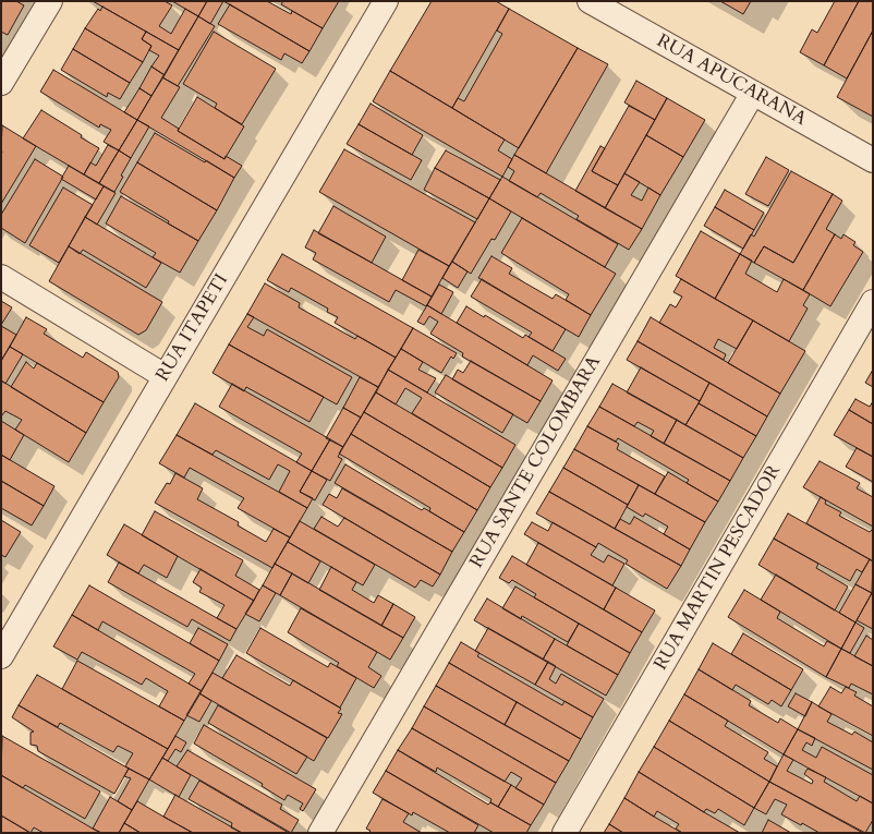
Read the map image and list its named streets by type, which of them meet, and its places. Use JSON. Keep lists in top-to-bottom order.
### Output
{
  "streets": {
    "street": [
      "RUA APUCARANA",
      "RUA ITAPETI",
      "RUA SANTE COLOMBARA",
      "RUA MARTIN PESCADOR"
    ]
  },
  "crossings": [
    ["RUA APUCARANA", "RUA SANTE COLOMBARA"]
  ]
}
